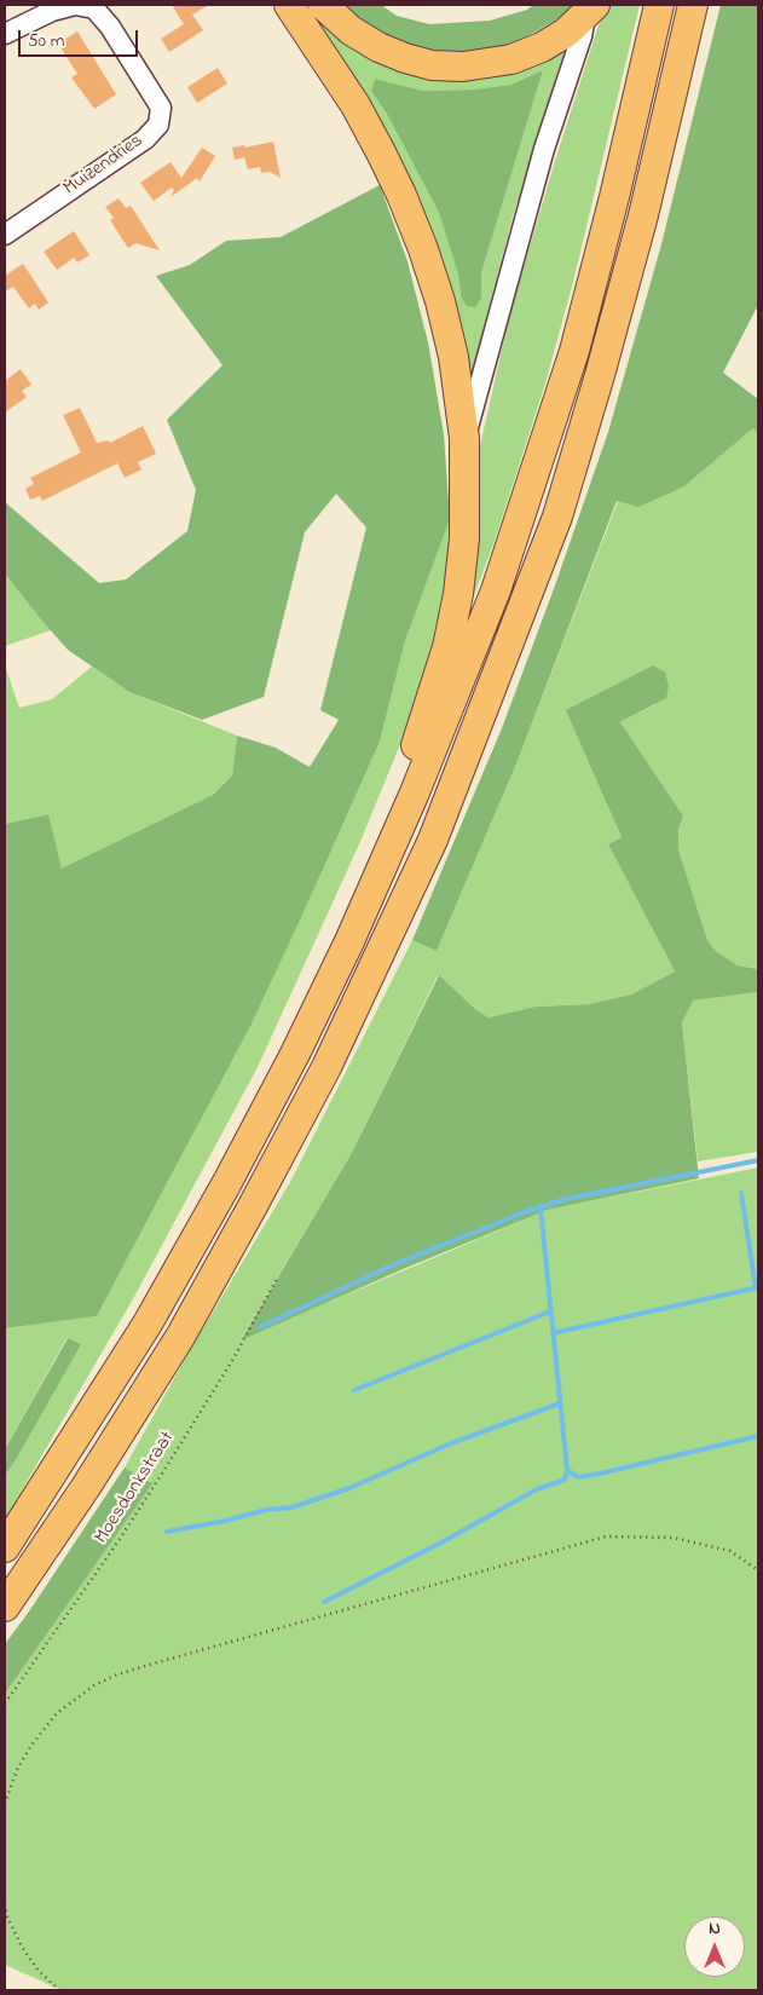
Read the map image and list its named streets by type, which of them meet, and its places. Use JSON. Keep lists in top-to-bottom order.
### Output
{
  "streets": {
    "street": ["Muizendries"],
    "path": ["Moesdonkstraat"]
  },
  "scale_bar": "50 m",
  "north": "top"
}
